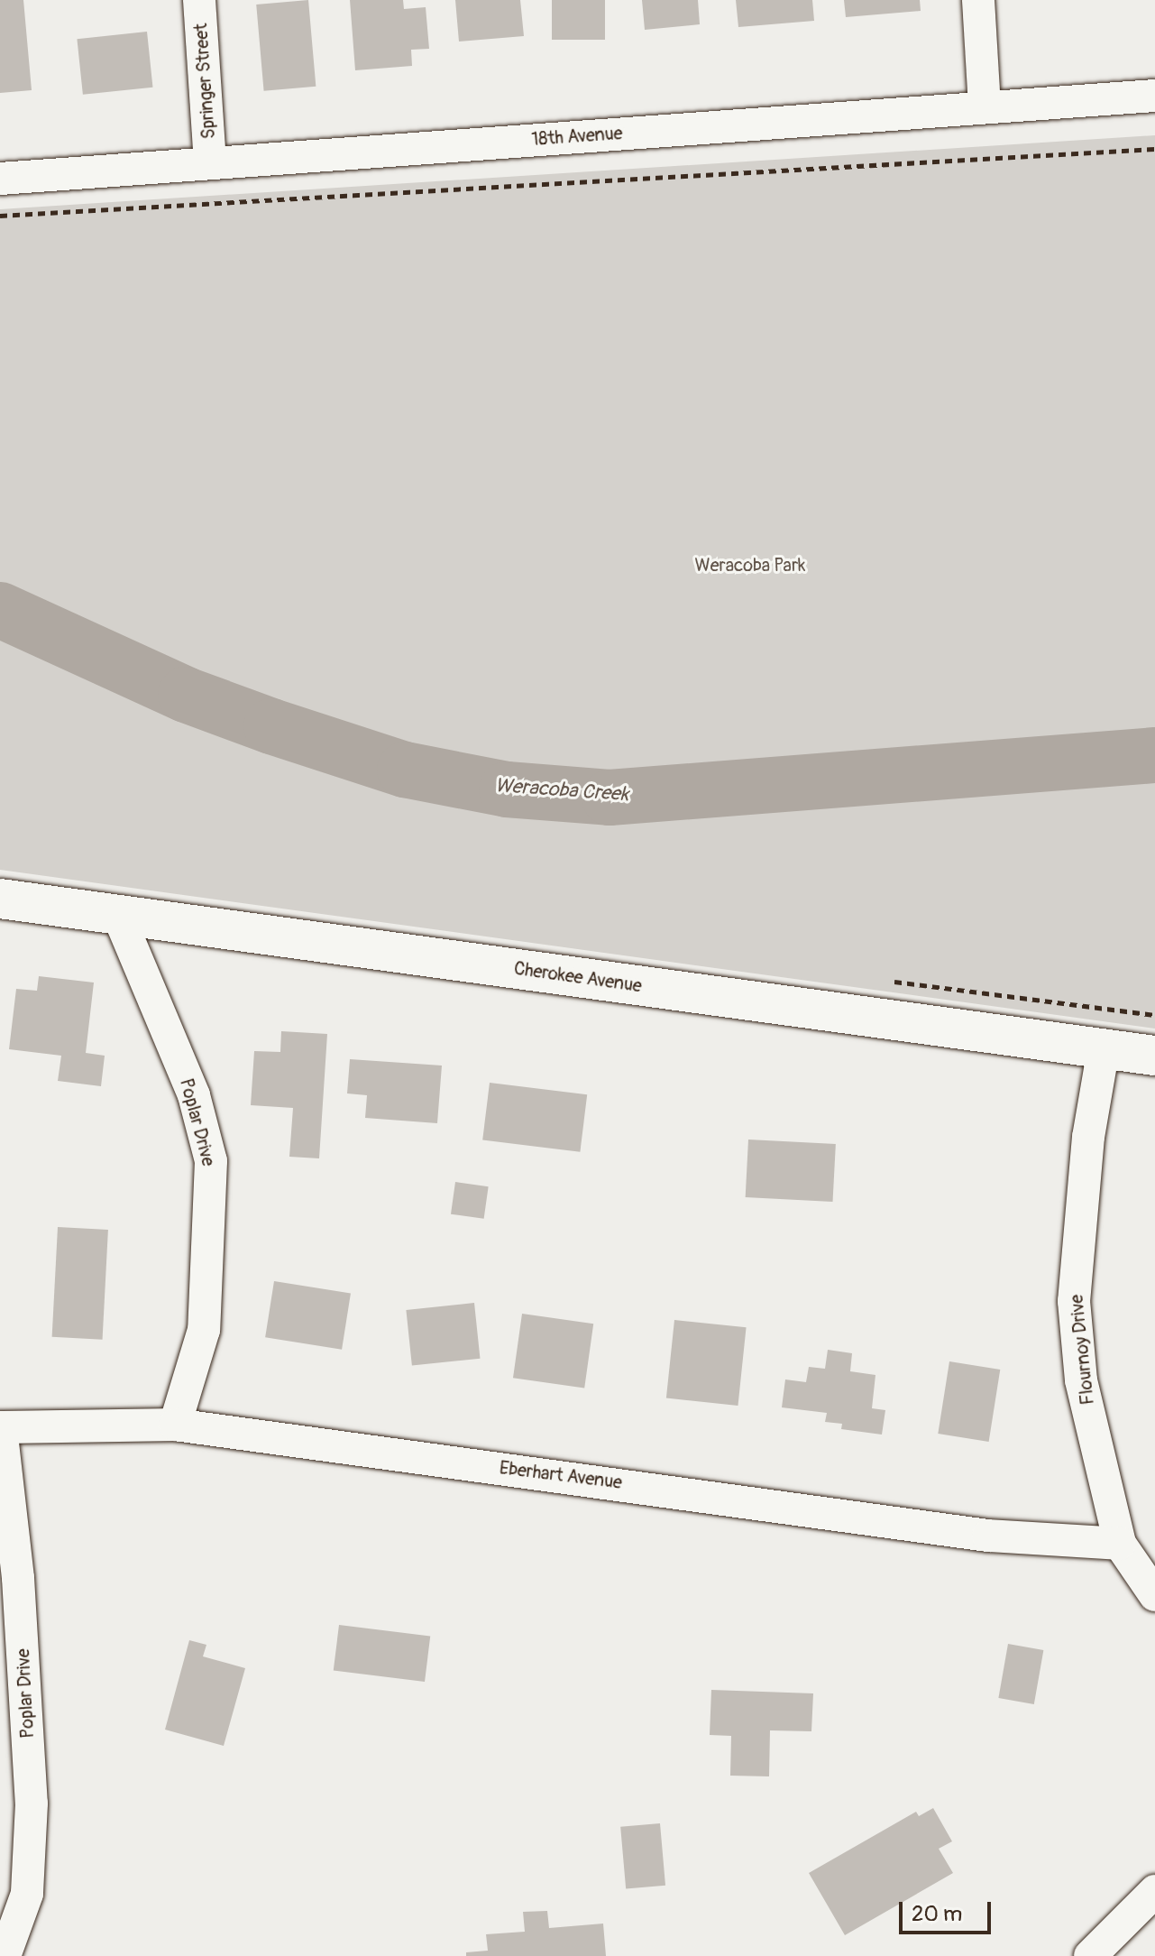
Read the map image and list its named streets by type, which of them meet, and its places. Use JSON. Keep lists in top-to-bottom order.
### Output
{
  "streets": {
    "street": [
      "Springer Street",
      "18th Avenue",
      "Cherokee Avenue",
      "Poplar Drive",
      "Flournoy Drive",
      "Eberhart Avenue"
    ]
  },
  "crossings": [
    ["Springer Street", "18th Avenue"],
    ["Cherokee Avenue", "Poplar Drive"],
    ["Cherokee Avenue", "Flournoy Drive"],
    ["Poplar Drive", "Eberhart Avenue"],
    ["Flournoy Drive", "Eberhart Avenue"]
  ],
  "water": ["Weracoba Creek"],
  "parks": ["Weracoba Park"],
  "scale_bar": "20 m"
}
